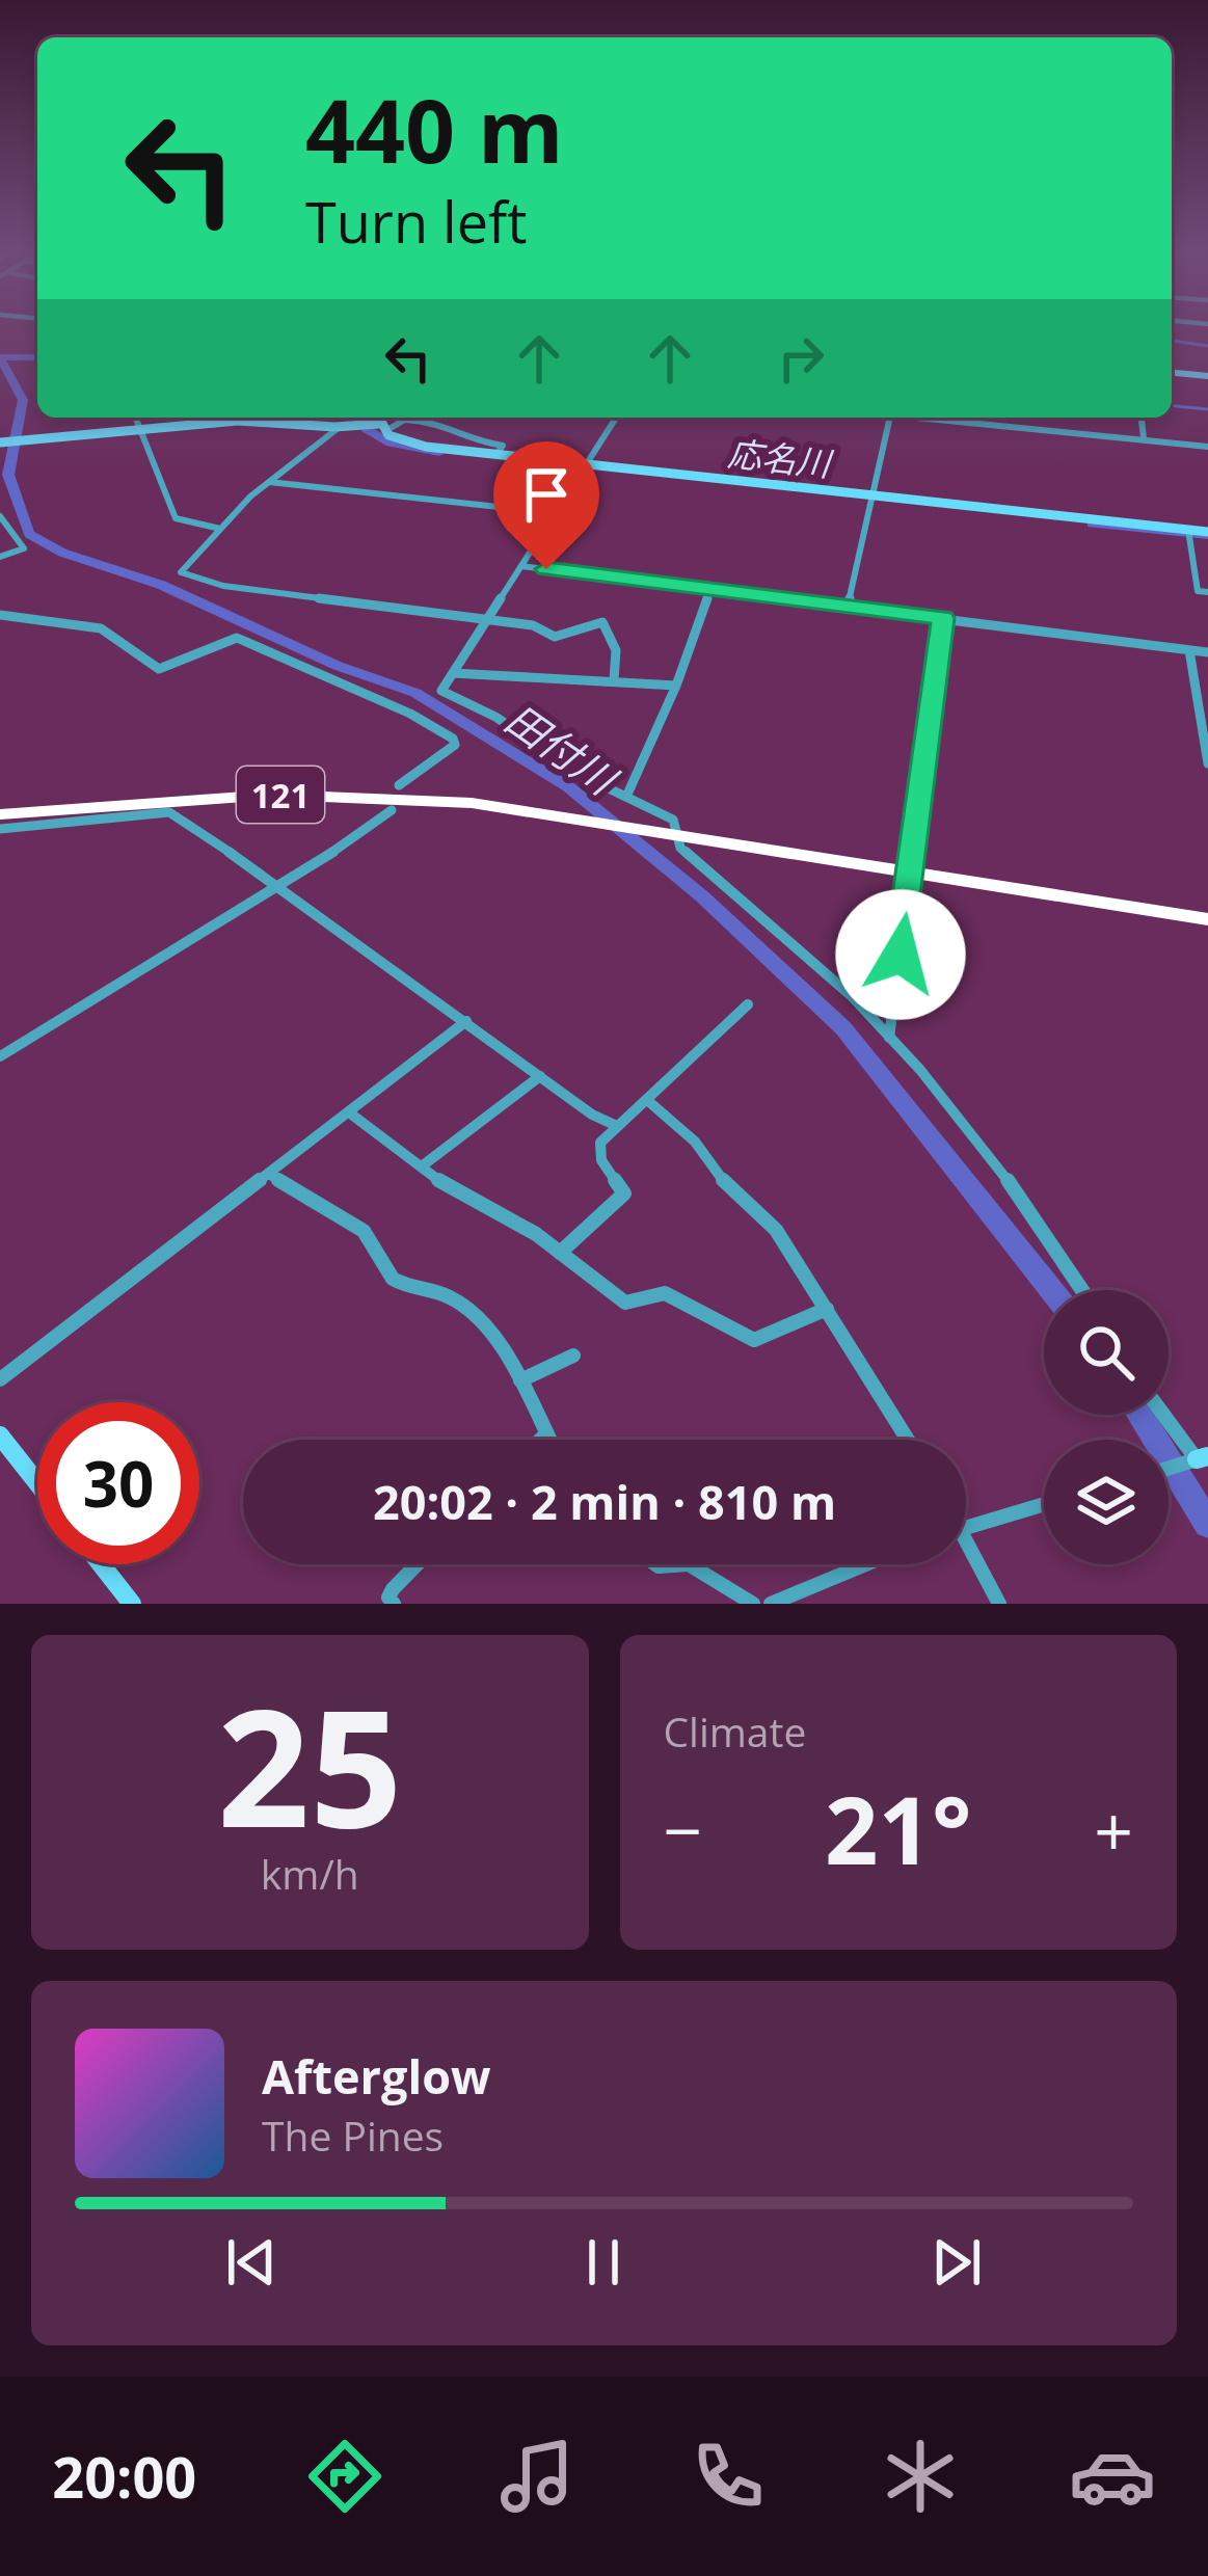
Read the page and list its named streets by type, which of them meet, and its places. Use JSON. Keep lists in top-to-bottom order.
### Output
{
  "streets": {
    "highway": ["121"]
  },
  "water": ["応名川", "田付川"],
  "page": {
    "turn": ["440 m", "Turn left"],
    "limit": "30",
    "trip": "20:02 · 2 min · 810 m",
    "tile": [
      ["25", "km/h"],
      "Climate"
    ],
    "heat": ["−", "21°", "+"],
    "song": ["Afterglow", "The Pines"],
    "tabs": "20:00"
  }
}
